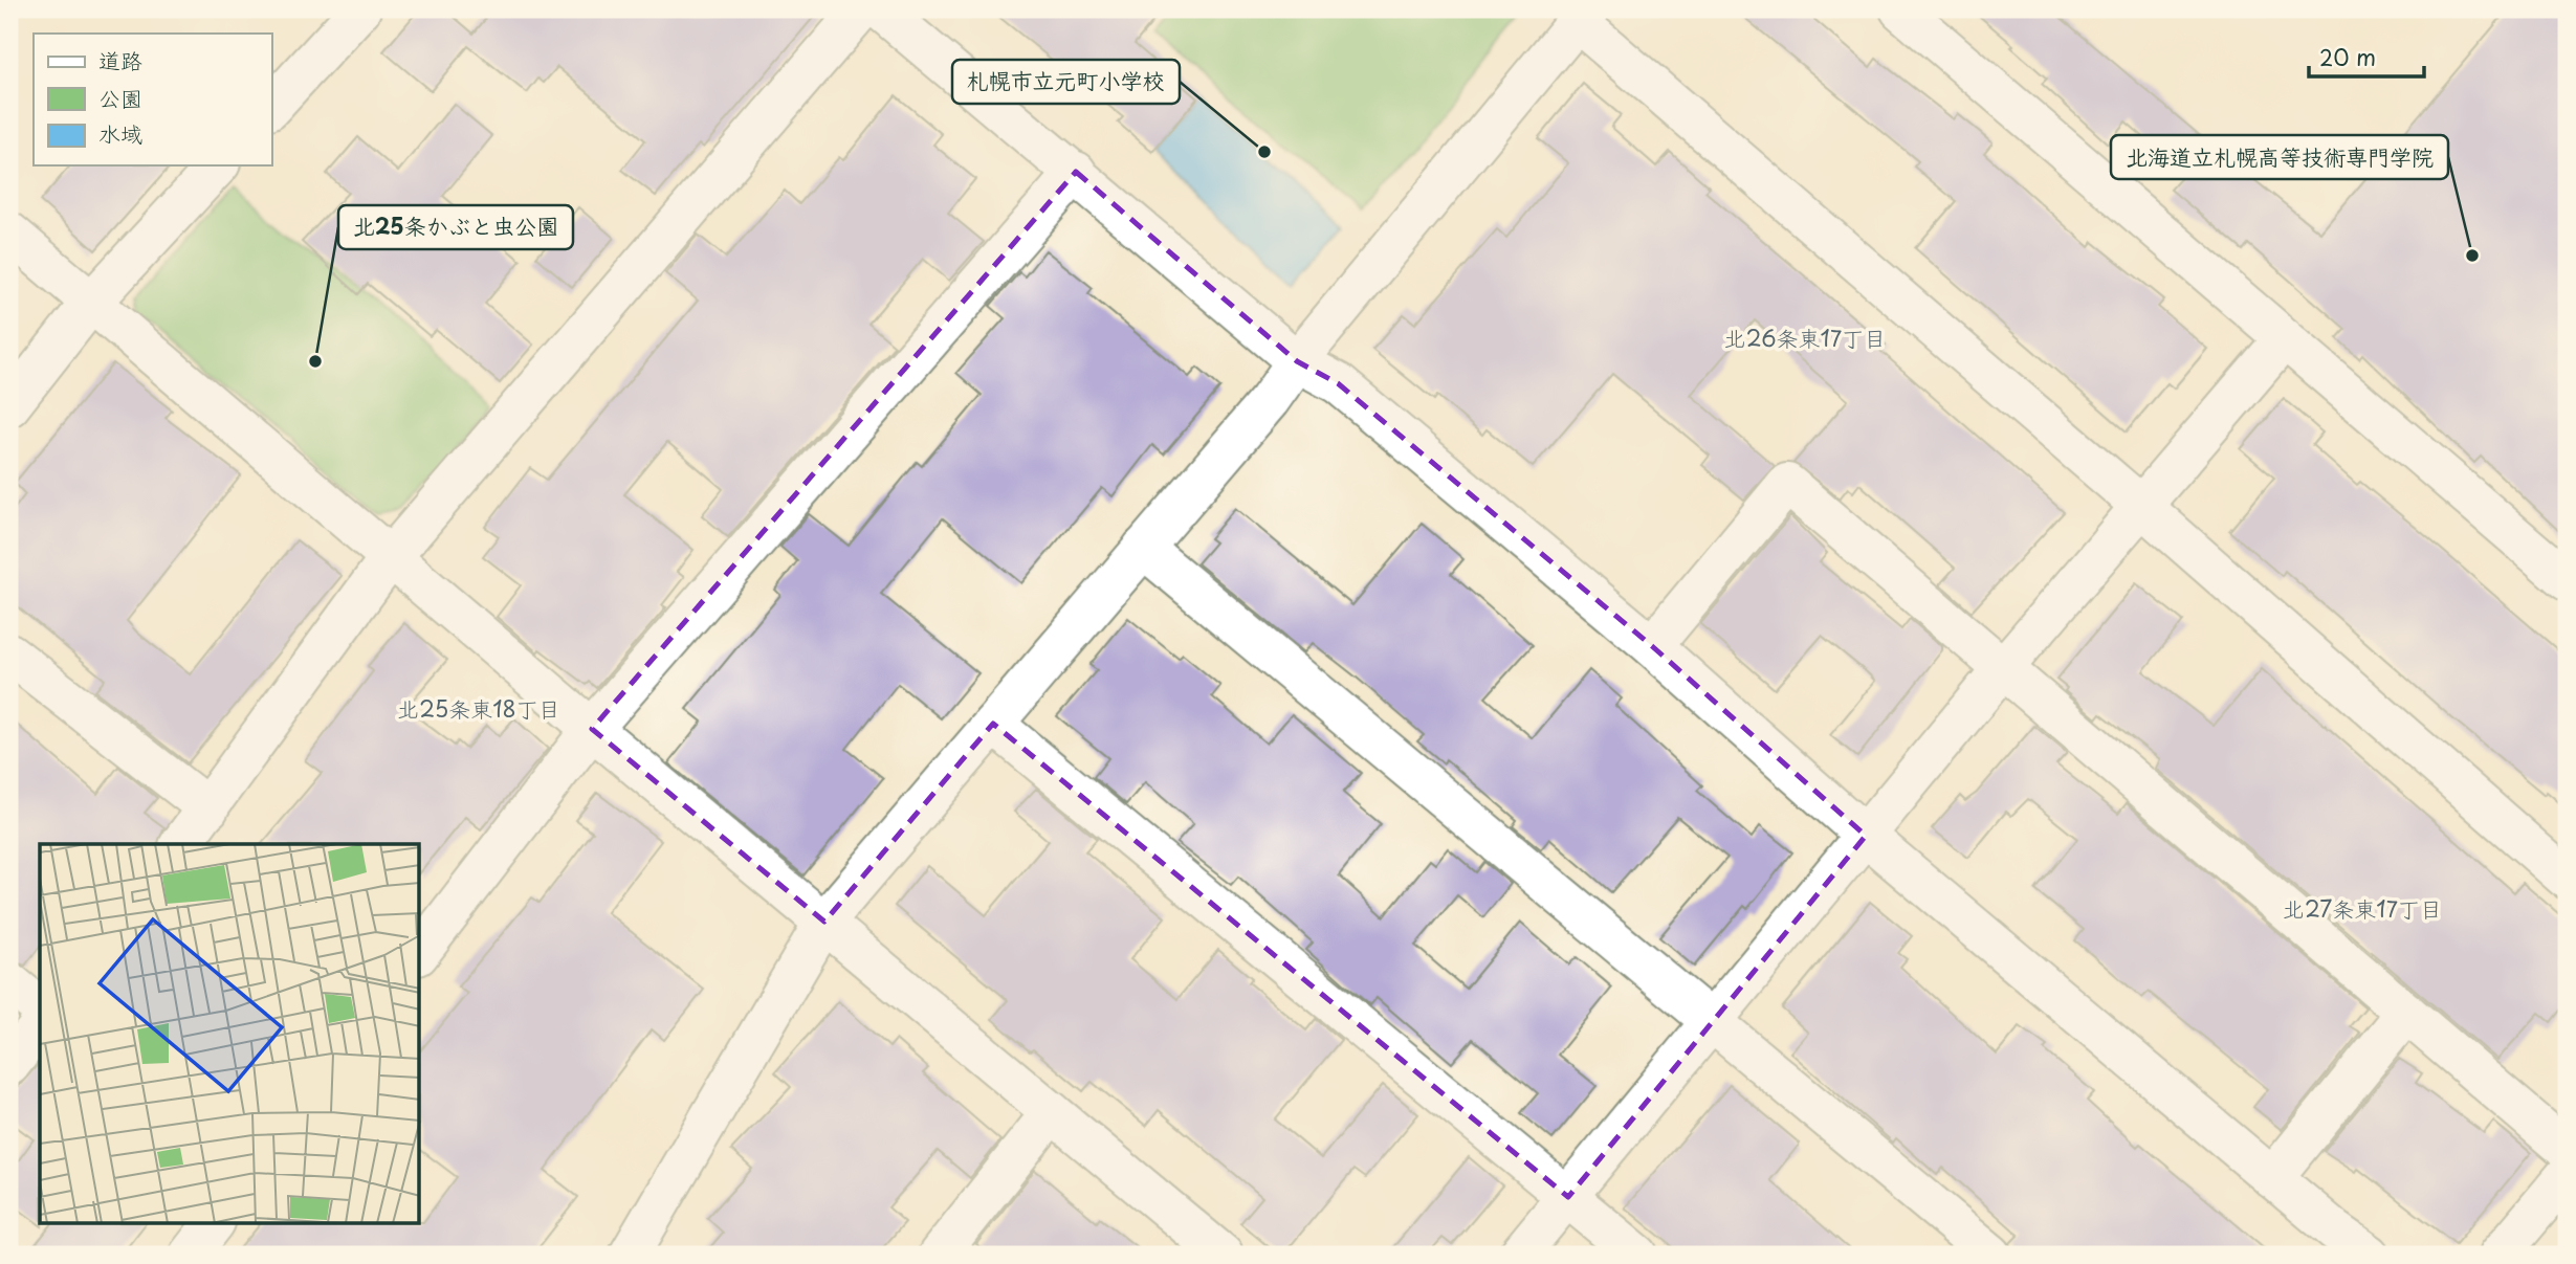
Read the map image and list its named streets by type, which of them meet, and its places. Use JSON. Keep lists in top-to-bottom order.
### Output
{
  "districts": ["北26条東17丁目", "北25条東18丁目", "北27条東17丁目"],
  "places": ["札幌市立元町小学校", "北海道立札幌高等技術専門学院", "北25条かぶと虫公園"],
  "legend": ["道路", "公園", "水域"],
  "scale_bar": "20 m"
}
